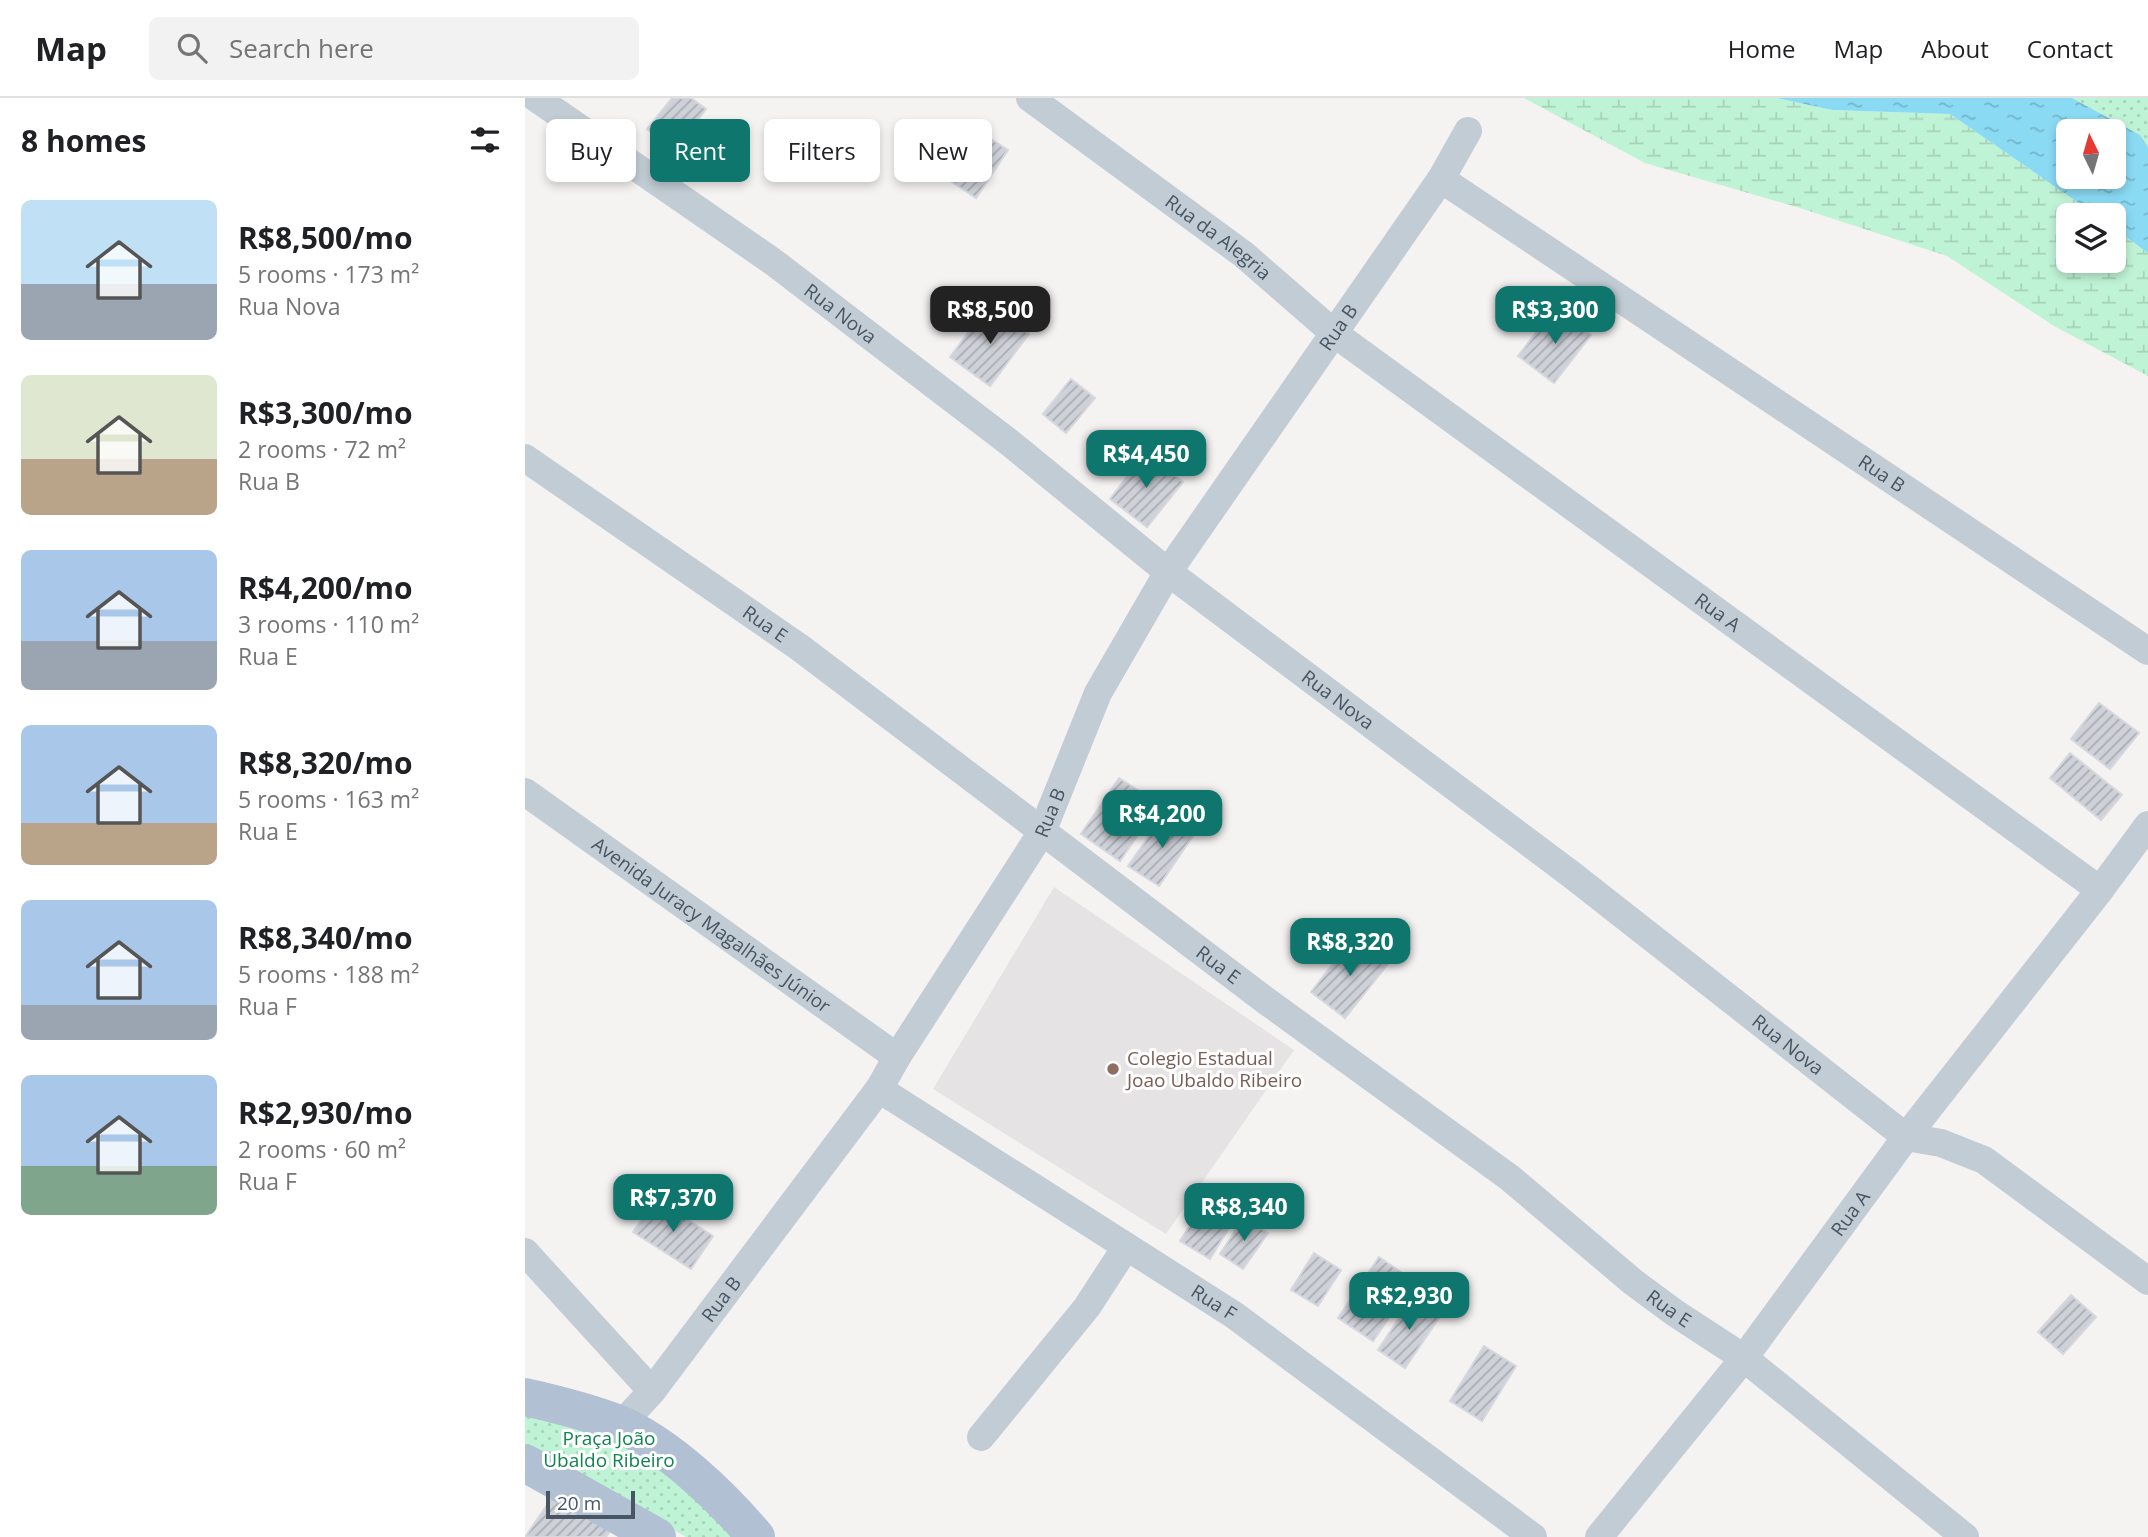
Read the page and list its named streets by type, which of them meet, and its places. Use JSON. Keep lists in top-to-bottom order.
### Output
{
  "streets": {
    "street": [
      "Rua da Alegria",
      "Rua Nova",
      "Rua B",
      "Rua A",
      "Rua E",
      "Avenida Juracy Magalhães Júnior",
      "Rua F"
    ]
  },
  "crossings": [
    ["Rua da Alegria", "Rua B"],
    ["Rua da Alegria", "Rua A"],
    ["Rua Nova", "Rua B"],
    ["Rua Nova", "Rua A"],
    ["Rua B", "Rua A"],
    ["Rua B", "Rua E"],
    ["Rua B", "Avenida Juracy Magalhães Júnior"],
    ["Rua B", "Rua F"],
    ["Rua A", "Rua E"]
  ],
  "parks": ["Praça João Ubaldo Ribeiro"],
  "places": ["Colegio Estadual Joao Ubaldo Ribeiro"],
  "scale_bar": "20 m",
  "north": "top",
  "page": {
    "header": "Map",
    "search": "Search here",
    "nav": [
      "Home",
      "Map",
      "About",
      "Contact"
    ],
    "heading": "8 homes",
    "chip": [
      "Buy",
      "Rent",
      "Filters",
      "New"
    ],
    "list": [
      {
        "name": "R$8,500/mo",
        "note": "5 rooms · 173 m² · Rua Nova"
      },
      {
        "name": "R$3,300/mo",
        "note": "2 rooms · 72 m² · Rua B"
      },
      {
        "name": "R$4,200/mo",
        "note": "3 rooms · 110 m² · Rua E"
      },
      {
        "name": "R$8,320/mo",
        "note": "5 rooms · 163 m² · Rua E"
      },
      {
        "name": "R$8,340/mo",
        "note": "5 rooms · 188 m² · Rua F"
      },
      {
        "name": "R$2,930/mo",
        "note": "2 rooms · 60 m² · Rua F"
      }
    ],
    "price": [
      "R$8,500",
      "R$3,300",
      "R$4,450",
      "R$4,200",
      "R$8,320",
      "R$7,370",
      "R$8,340",
      "R$2,930"
    ],
    "scale": "20 m"
  }
}
